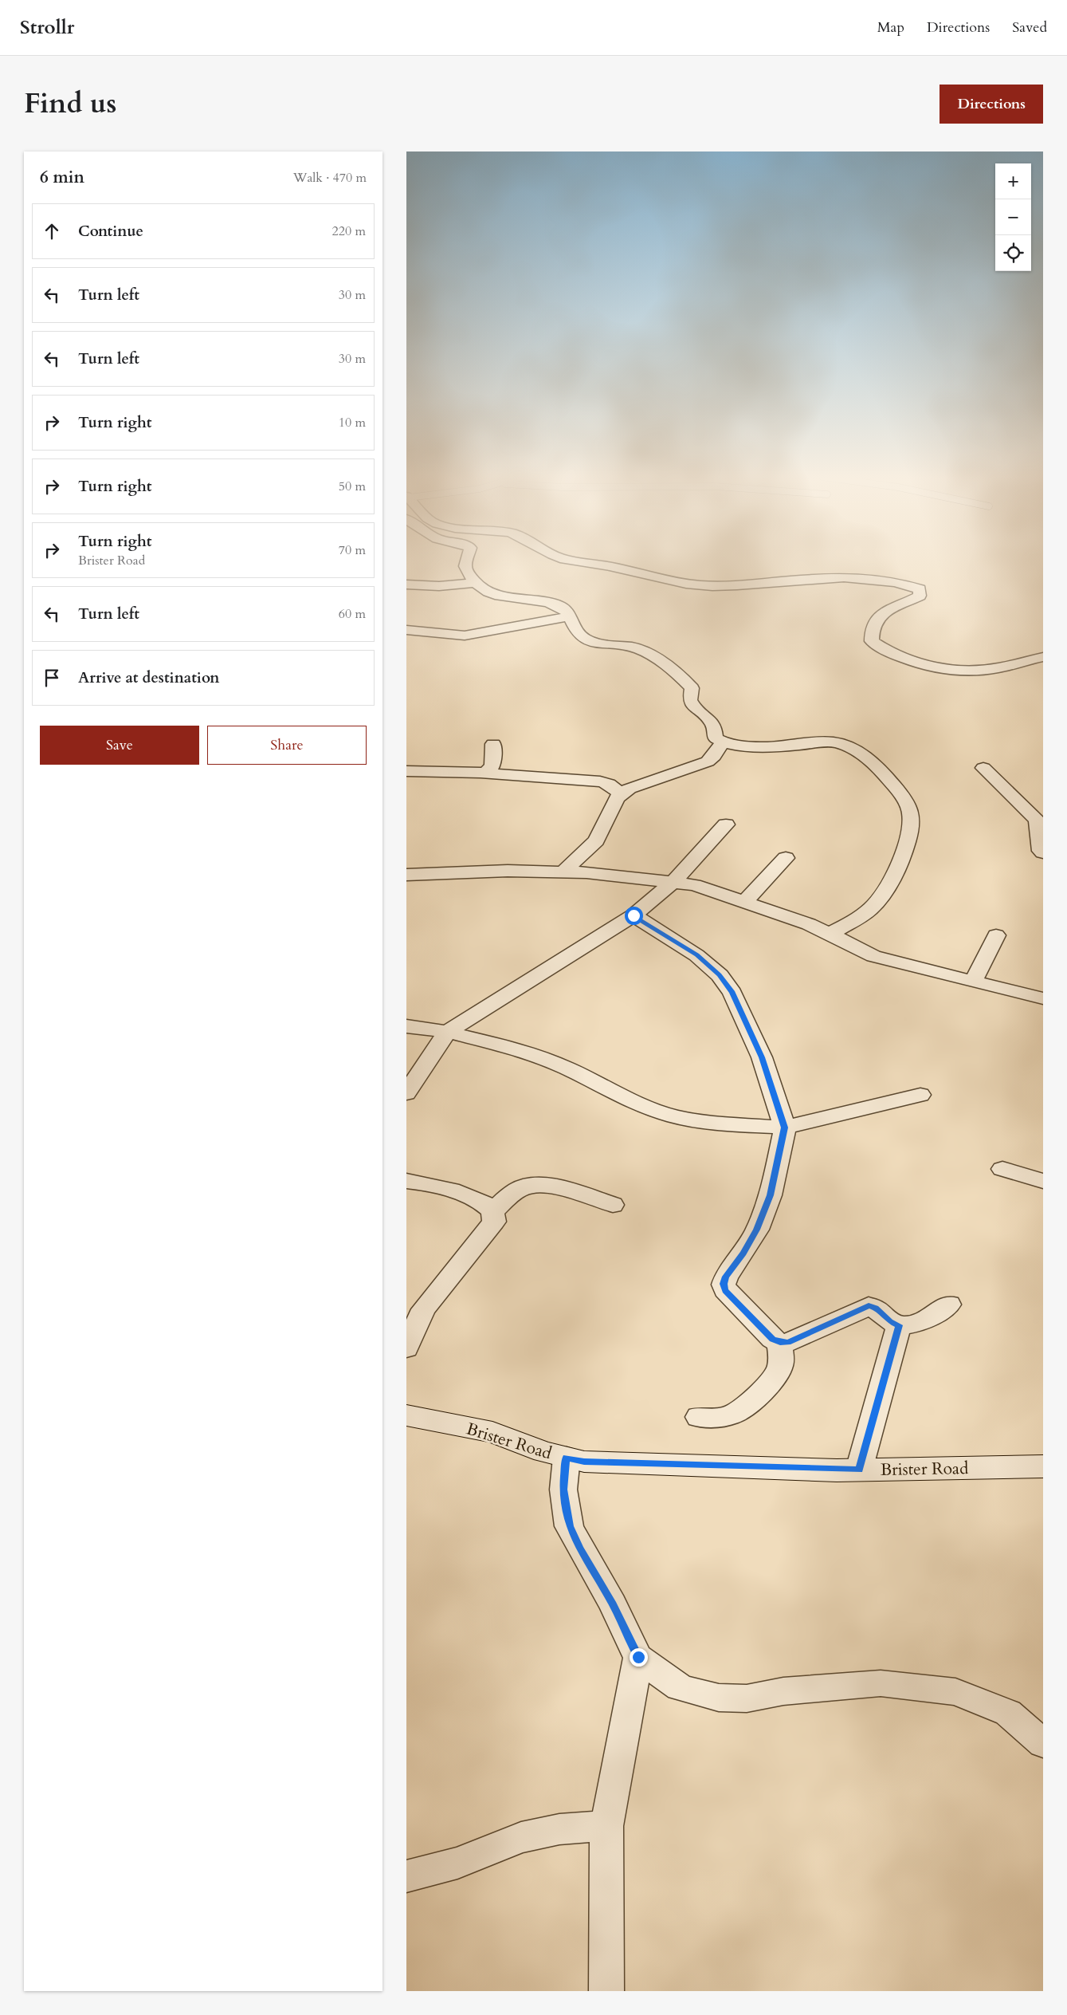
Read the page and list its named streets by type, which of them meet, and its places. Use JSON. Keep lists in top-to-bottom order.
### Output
{
  "streets": {
    "street": ["Brister Road"]
  },
  "page": {
    "header": "Strollr",
    "nav": ["Map", "Directions", "Saved"],
    "title": "Find us",
    "buttons": [
      "Directions",
      ["Save", "Share"]
    ],
    "heading": ["6 min", "Walk · 470 m"],
    "map_buttons": ["+", "−"],
    "list": [
      ["Continue", "220 m"],
      ["Turn left", "30 m"],
      ["Turn left", "30 m"],
      ["Turn right", "10 m"],
      ["Turn right", "50 m"],
      ["Turn right", "Brister Road", "70 m"],
      ["Turn left", "60 m"],
      "Arrive at destination"
    ]
  }
}
